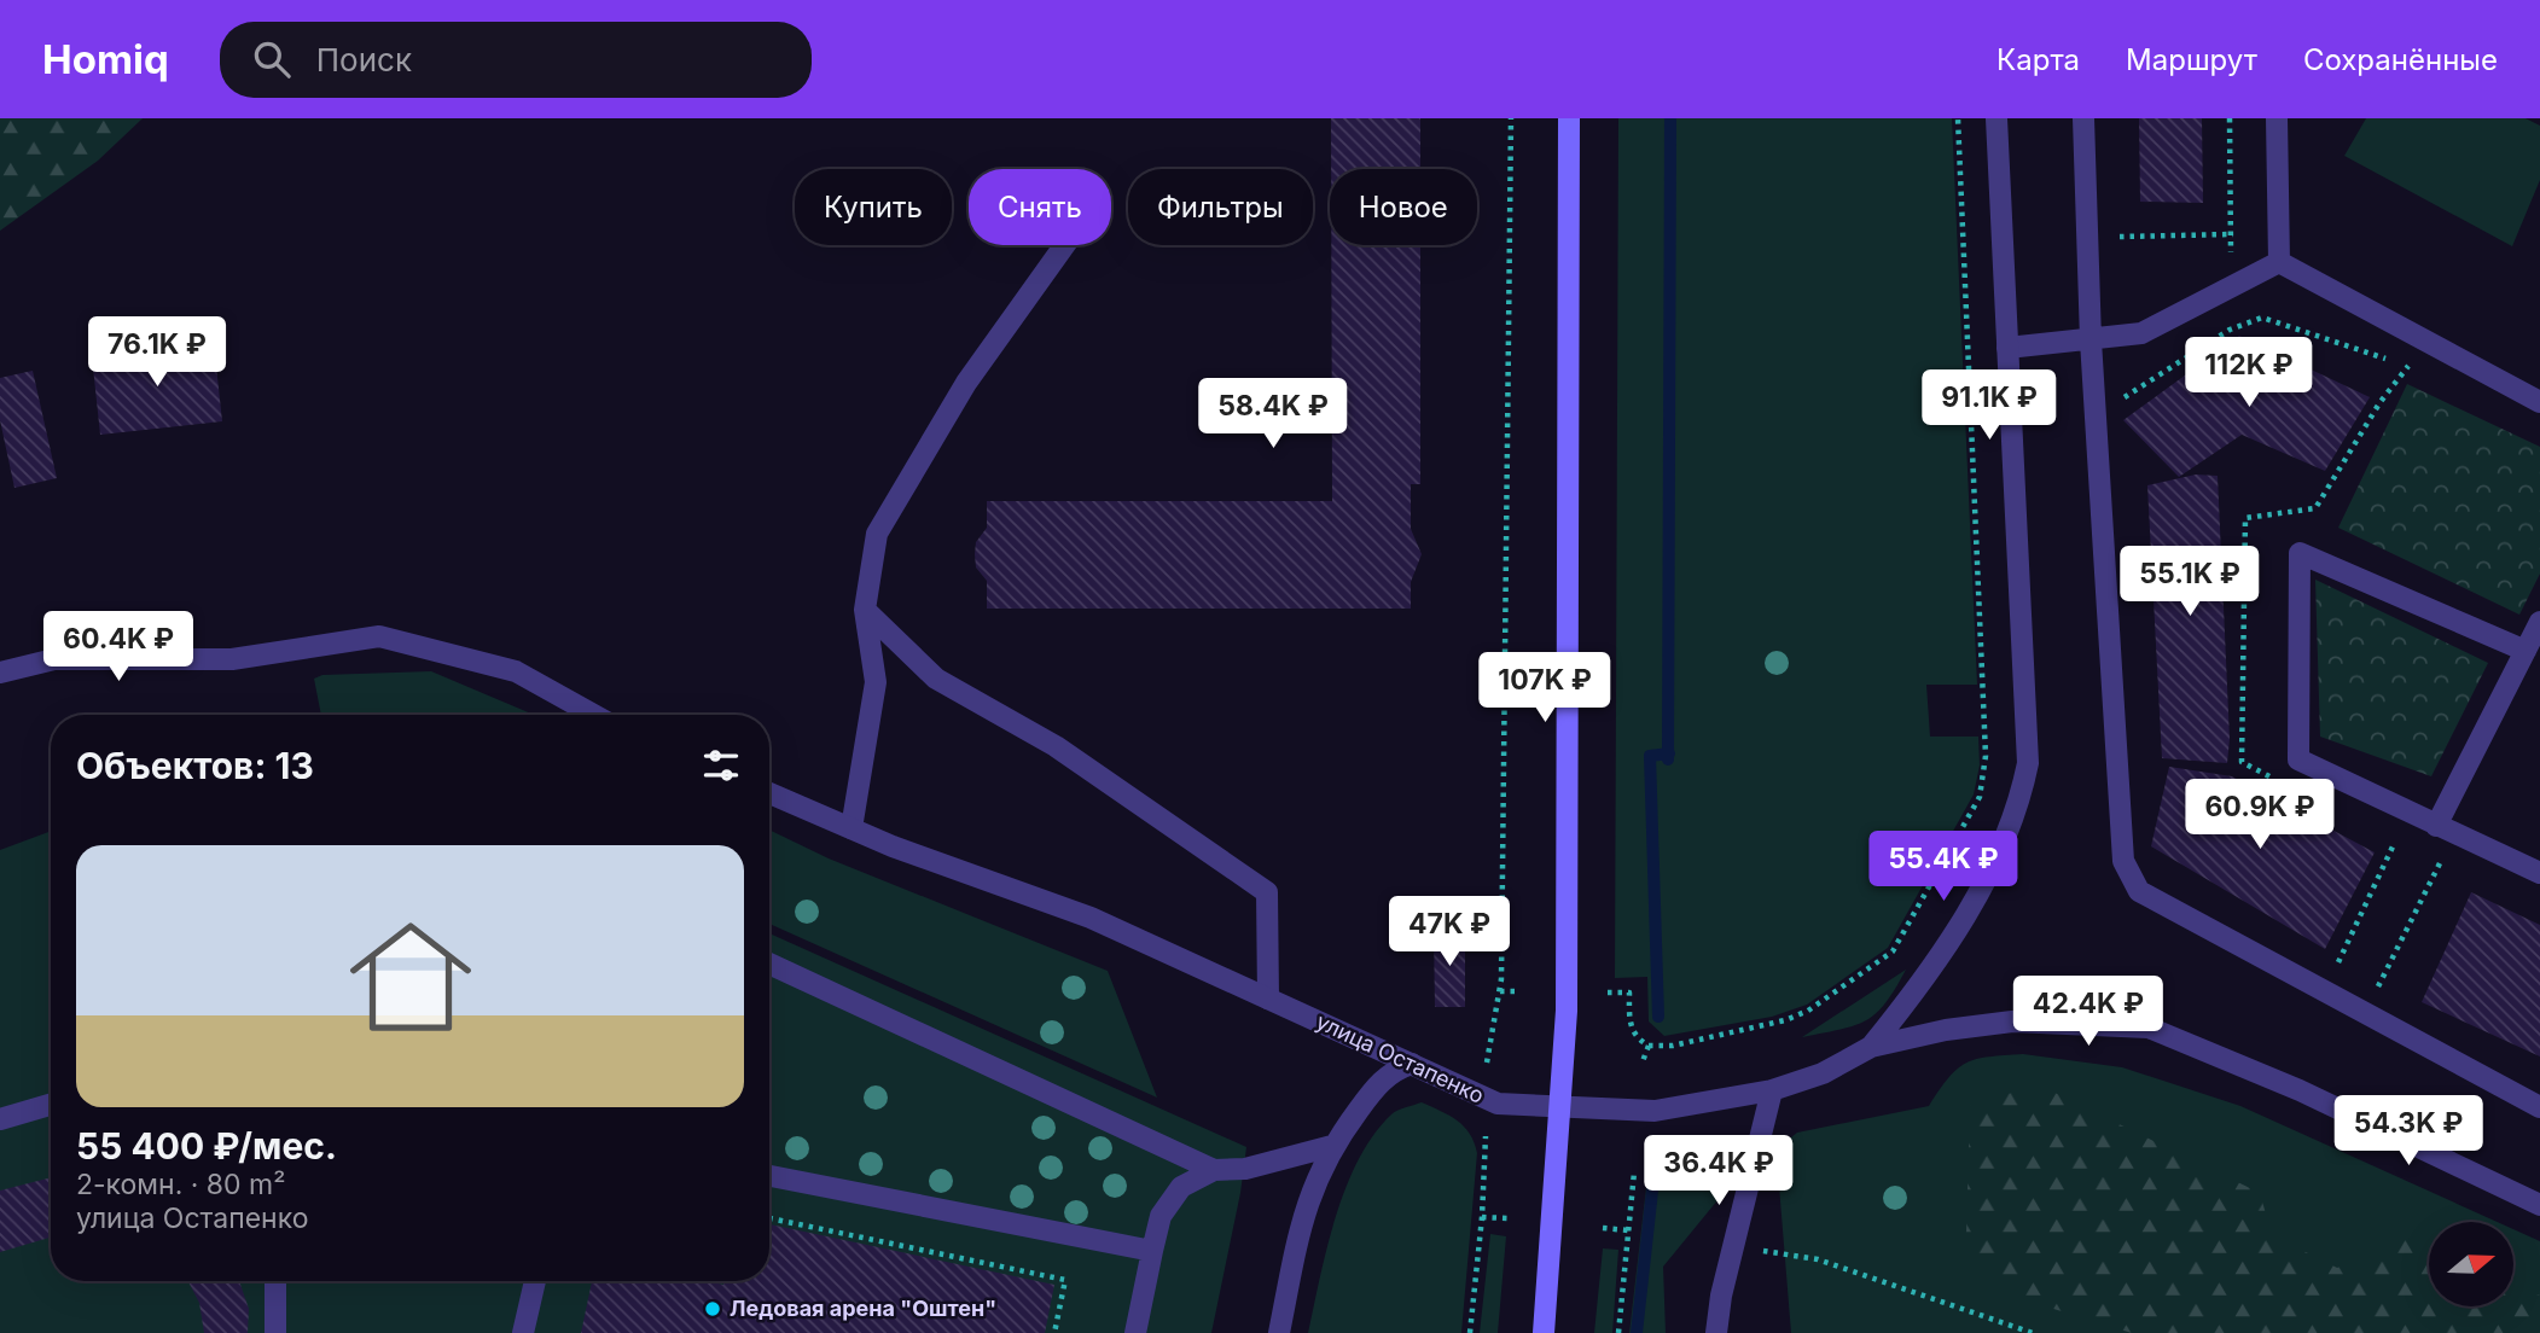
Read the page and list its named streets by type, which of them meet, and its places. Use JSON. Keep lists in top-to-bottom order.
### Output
{
  "streets": {
    "street": ["улица Остапенко"]
  },
  "places": ["Ледовая арена \"Оштен\""],
  "north": "right",
  "page": {
    "header": "Homiq",
    "search": "Поиск",
    "nav": ["Карта", "Маршрут", "Сохранённые"],
    "chip": [
      "Купить",
      "Снять",
      "Фильтры",
      "Новое"
    ],
    "price": [
      "76.1K ₽",
      "112K ₽",
      "91.1K ₽",
      "58.4K ₽",
      "55.1K ₽",
      "60.4K ₽",
      "107K ₽",
      "60.9K ₽",
      "55.4K ₽",
      "47K ₽",
      "42.4K ₽",
      "54.3K ₽",
      "36.4K ₽"
    ],
    "heading": "Объектов: 13",
    "list": [
      {
        "name": "55 400 ₽/мес.",
        "note": "2-комн. · 80 m² · улица Остапенко"
      }
    ]
  }
}
